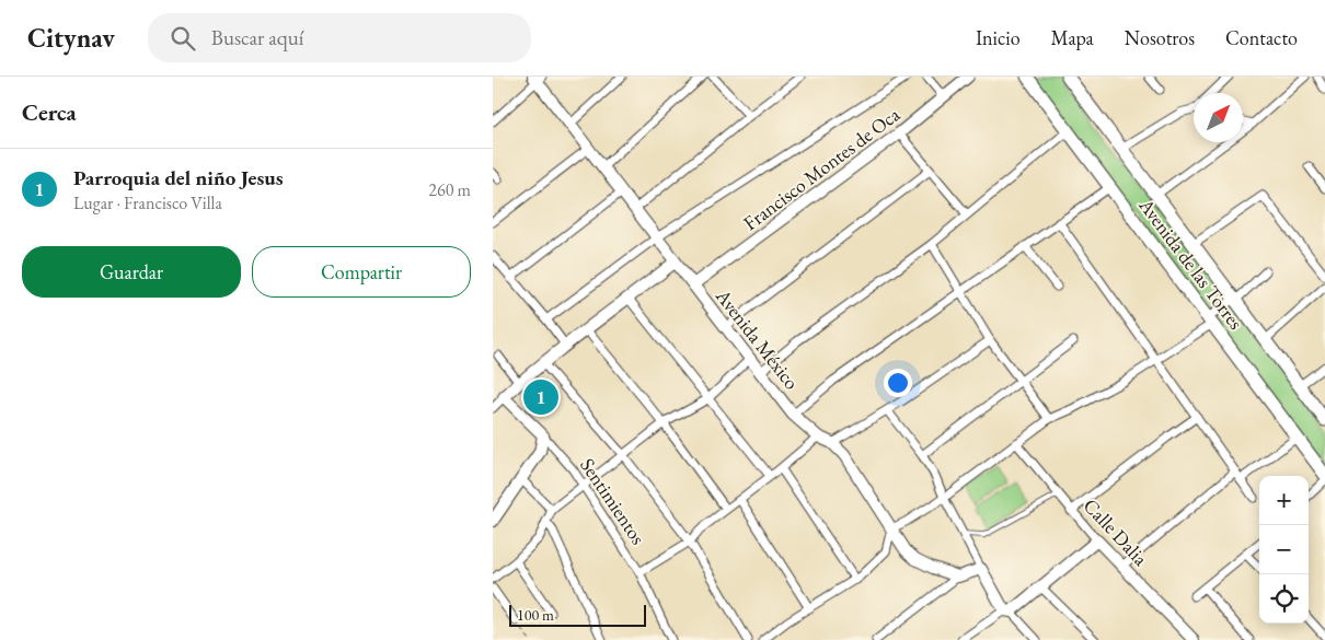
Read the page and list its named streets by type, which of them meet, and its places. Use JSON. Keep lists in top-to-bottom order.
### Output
{
  "streets": {
    "main road": ["Avenida de las Torres"],
    "street": [
      "Francisco Montes de Oca",
      "Avenida México",
      "Sentimientos",
      "Calle Dalia"
    ]
  },
  "crossings": [
    ["Francisco Montes de Oca", "Avenida México"]
  ],
  "scale_bar": "100 m",
  "north": "top right",
  "page": {
    "header": "Citynav",
    "search": "Buscar aquí",
    "nav": [
      "Inicio",
      "Mapa",
      "Nosotros",
      "Contacto"
    ],
    "heading": "Cerca",
    "list": [
      {
        "mark": "1",
        "name": "Parroquia del niño Jesus",
        "note": "Lugar · Francisco Villa",
        "value": "260 m"
      }
    ],
    "buttons": ["Guardar", "Compartir"],
    "pins": "1",
    "map_buttons": ["+", "−"],
    "scale": "100 m"
  }
}
